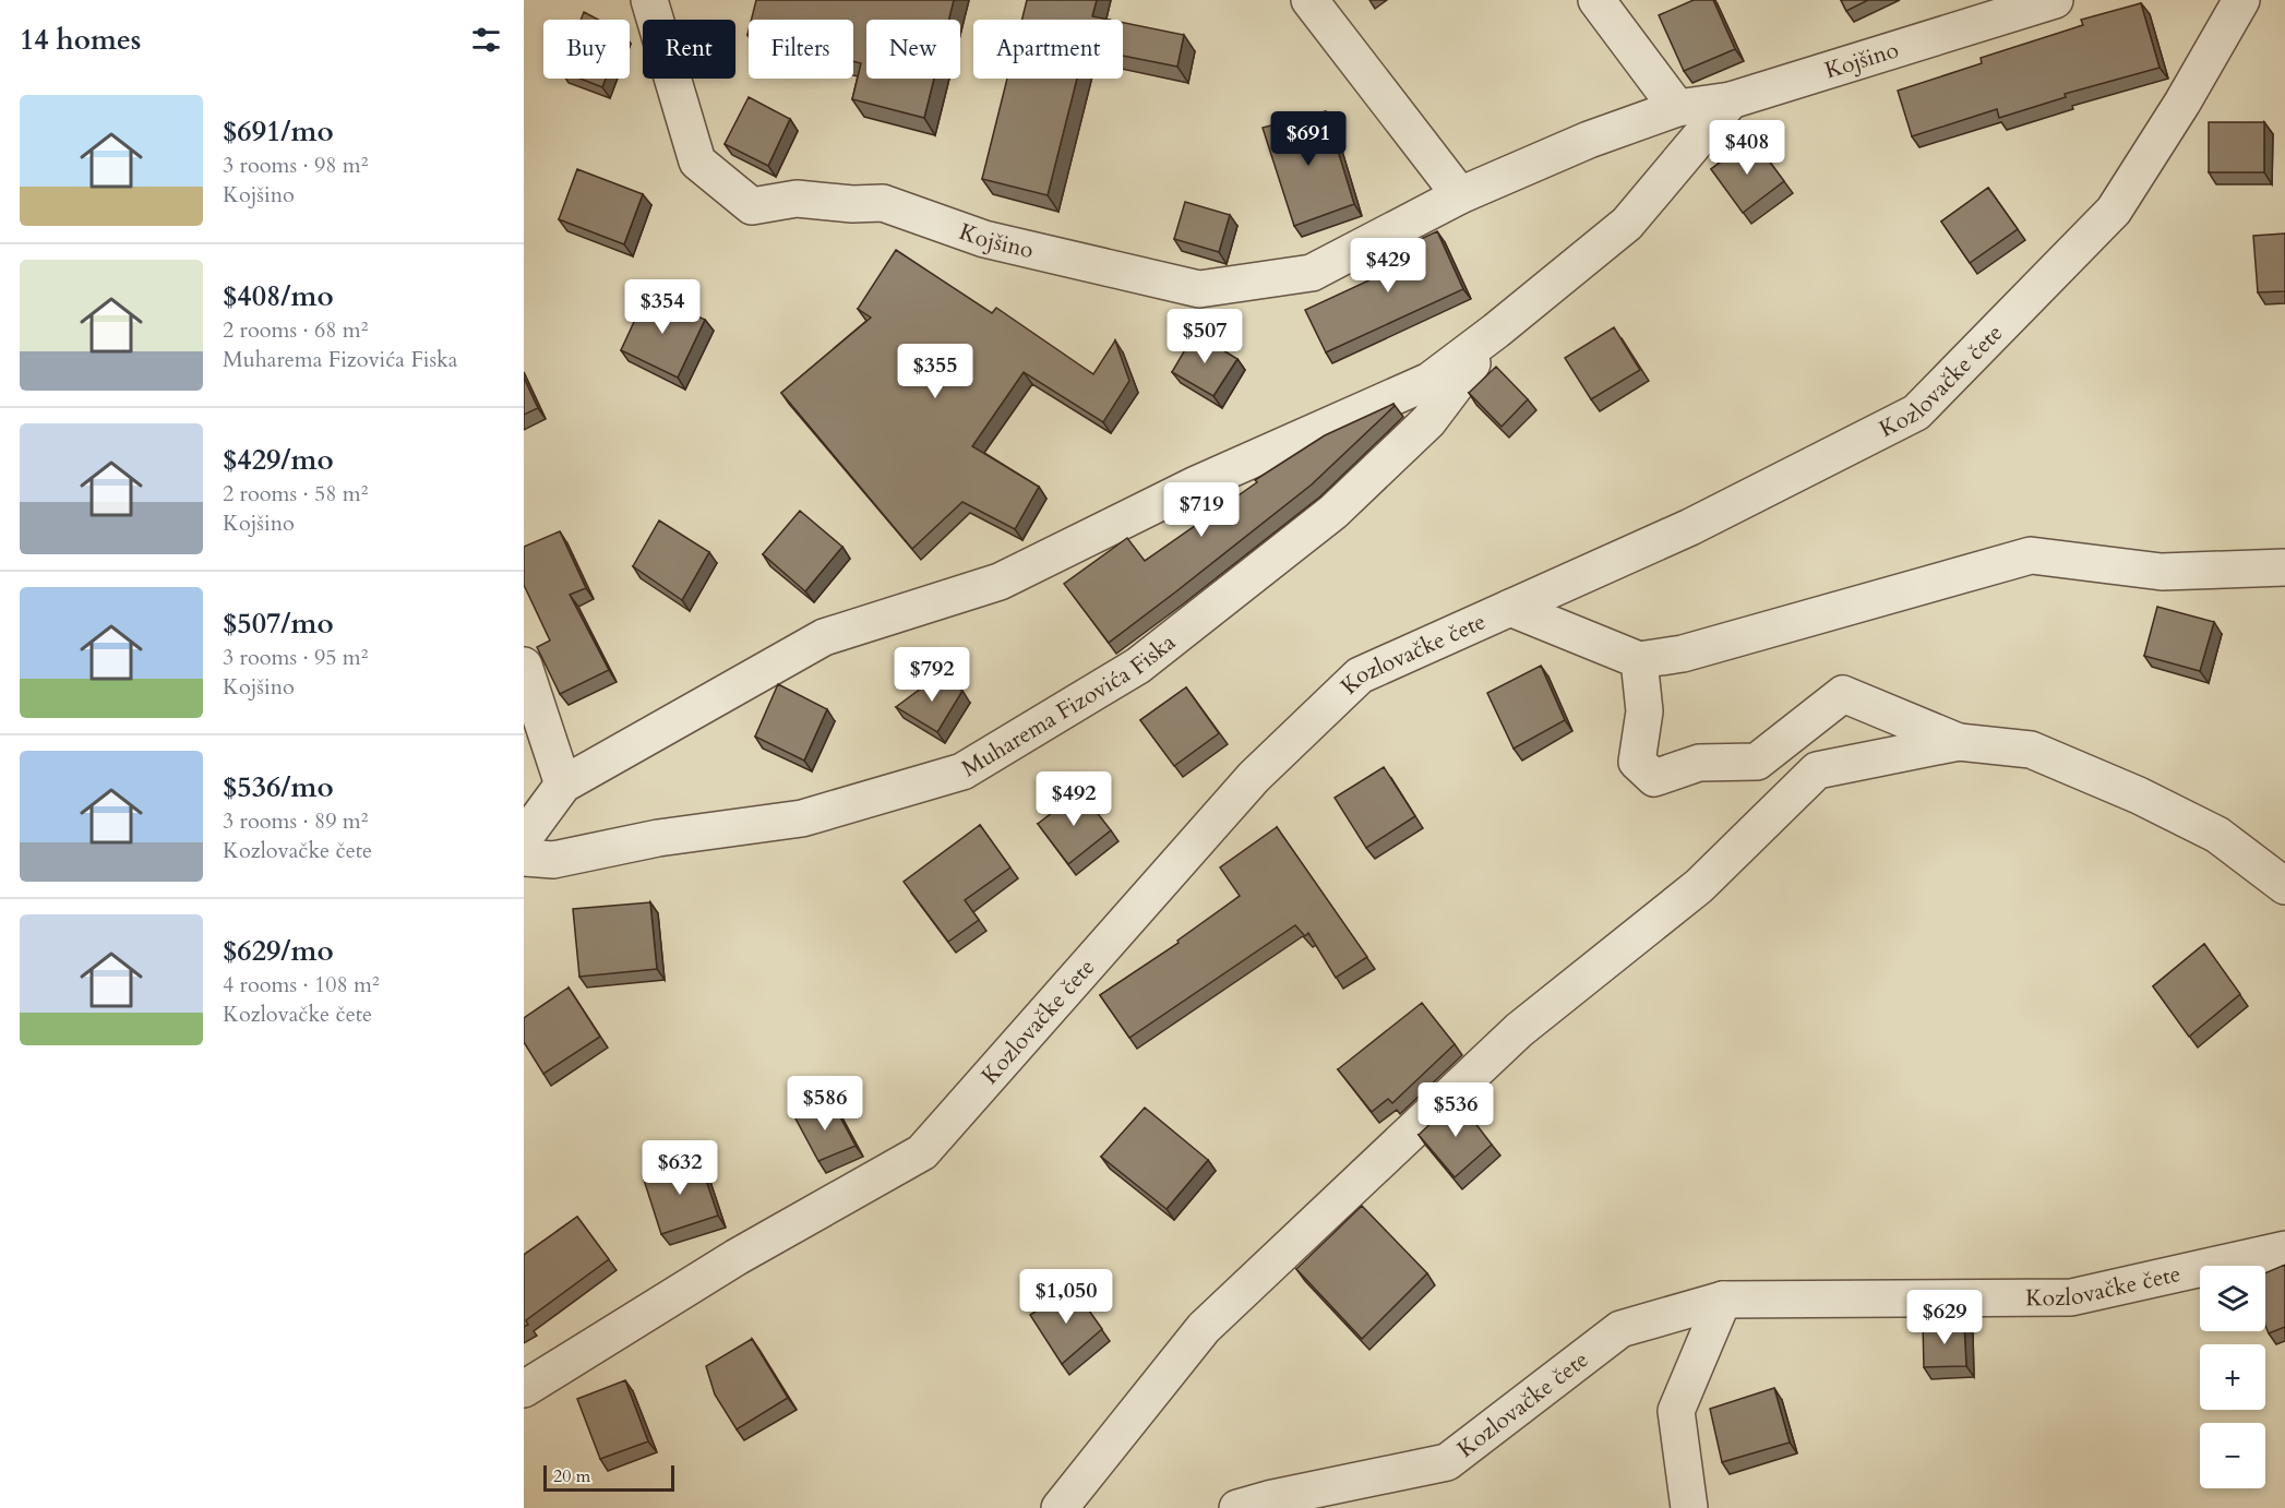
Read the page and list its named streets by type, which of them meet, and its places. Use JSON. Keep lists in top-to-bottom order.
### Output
{
  "streets": {
    "street": ["Kojšino", "Kozlovačke čete", "Muharema Fizovića Fiska"]
  },
  "crossings": [
    ["Kojšino", "Muharema Fizovića Fiska"]
  ],
  "scale_bar": "20 m",
  "page": {
    "heading": "14 homes",
    "chip": [
      "Buy",
      "Rent",
      "Filters",
      "New",
      "Apartment"
    ],
    "list": [
      {
        "name": "$691/mo",
        "note": "3 rooms · 98 m² · Kojšino"
      },
      {
        "name": "$408/mo",
        "note": "2 rooms · 68 m² · Muharema Fizovića Fiska"
      },
      {
        "name": "$429/mo",
        "note": "2 rooms · 58 m² · Kojšino"
      },
      {
        "name": "$507/mo",
        "note": "3 rooms · 95 m² · Kojšino"
      },
      {
        "name": "$536/mo",
        "note": "3 rooms · 89 m² · Kozlovačke čete"
      },
      {
        "name": "$629/mo",
        "note": "4 rooms · 108 m² · Kozlovačke čete"
      }
    ],
    "price": [
      "$691",
      "$408",
      "$429",
      "$354",
      "$507",
      "$355",
      "$719",
      "$792",
      "$492",
      "$586",
      "$536",
      "$632",
      "$1,050",
      "$629"
    ],
    "map_buttons": ["+", "−"],
    "scale": "20 m"
  }
}
